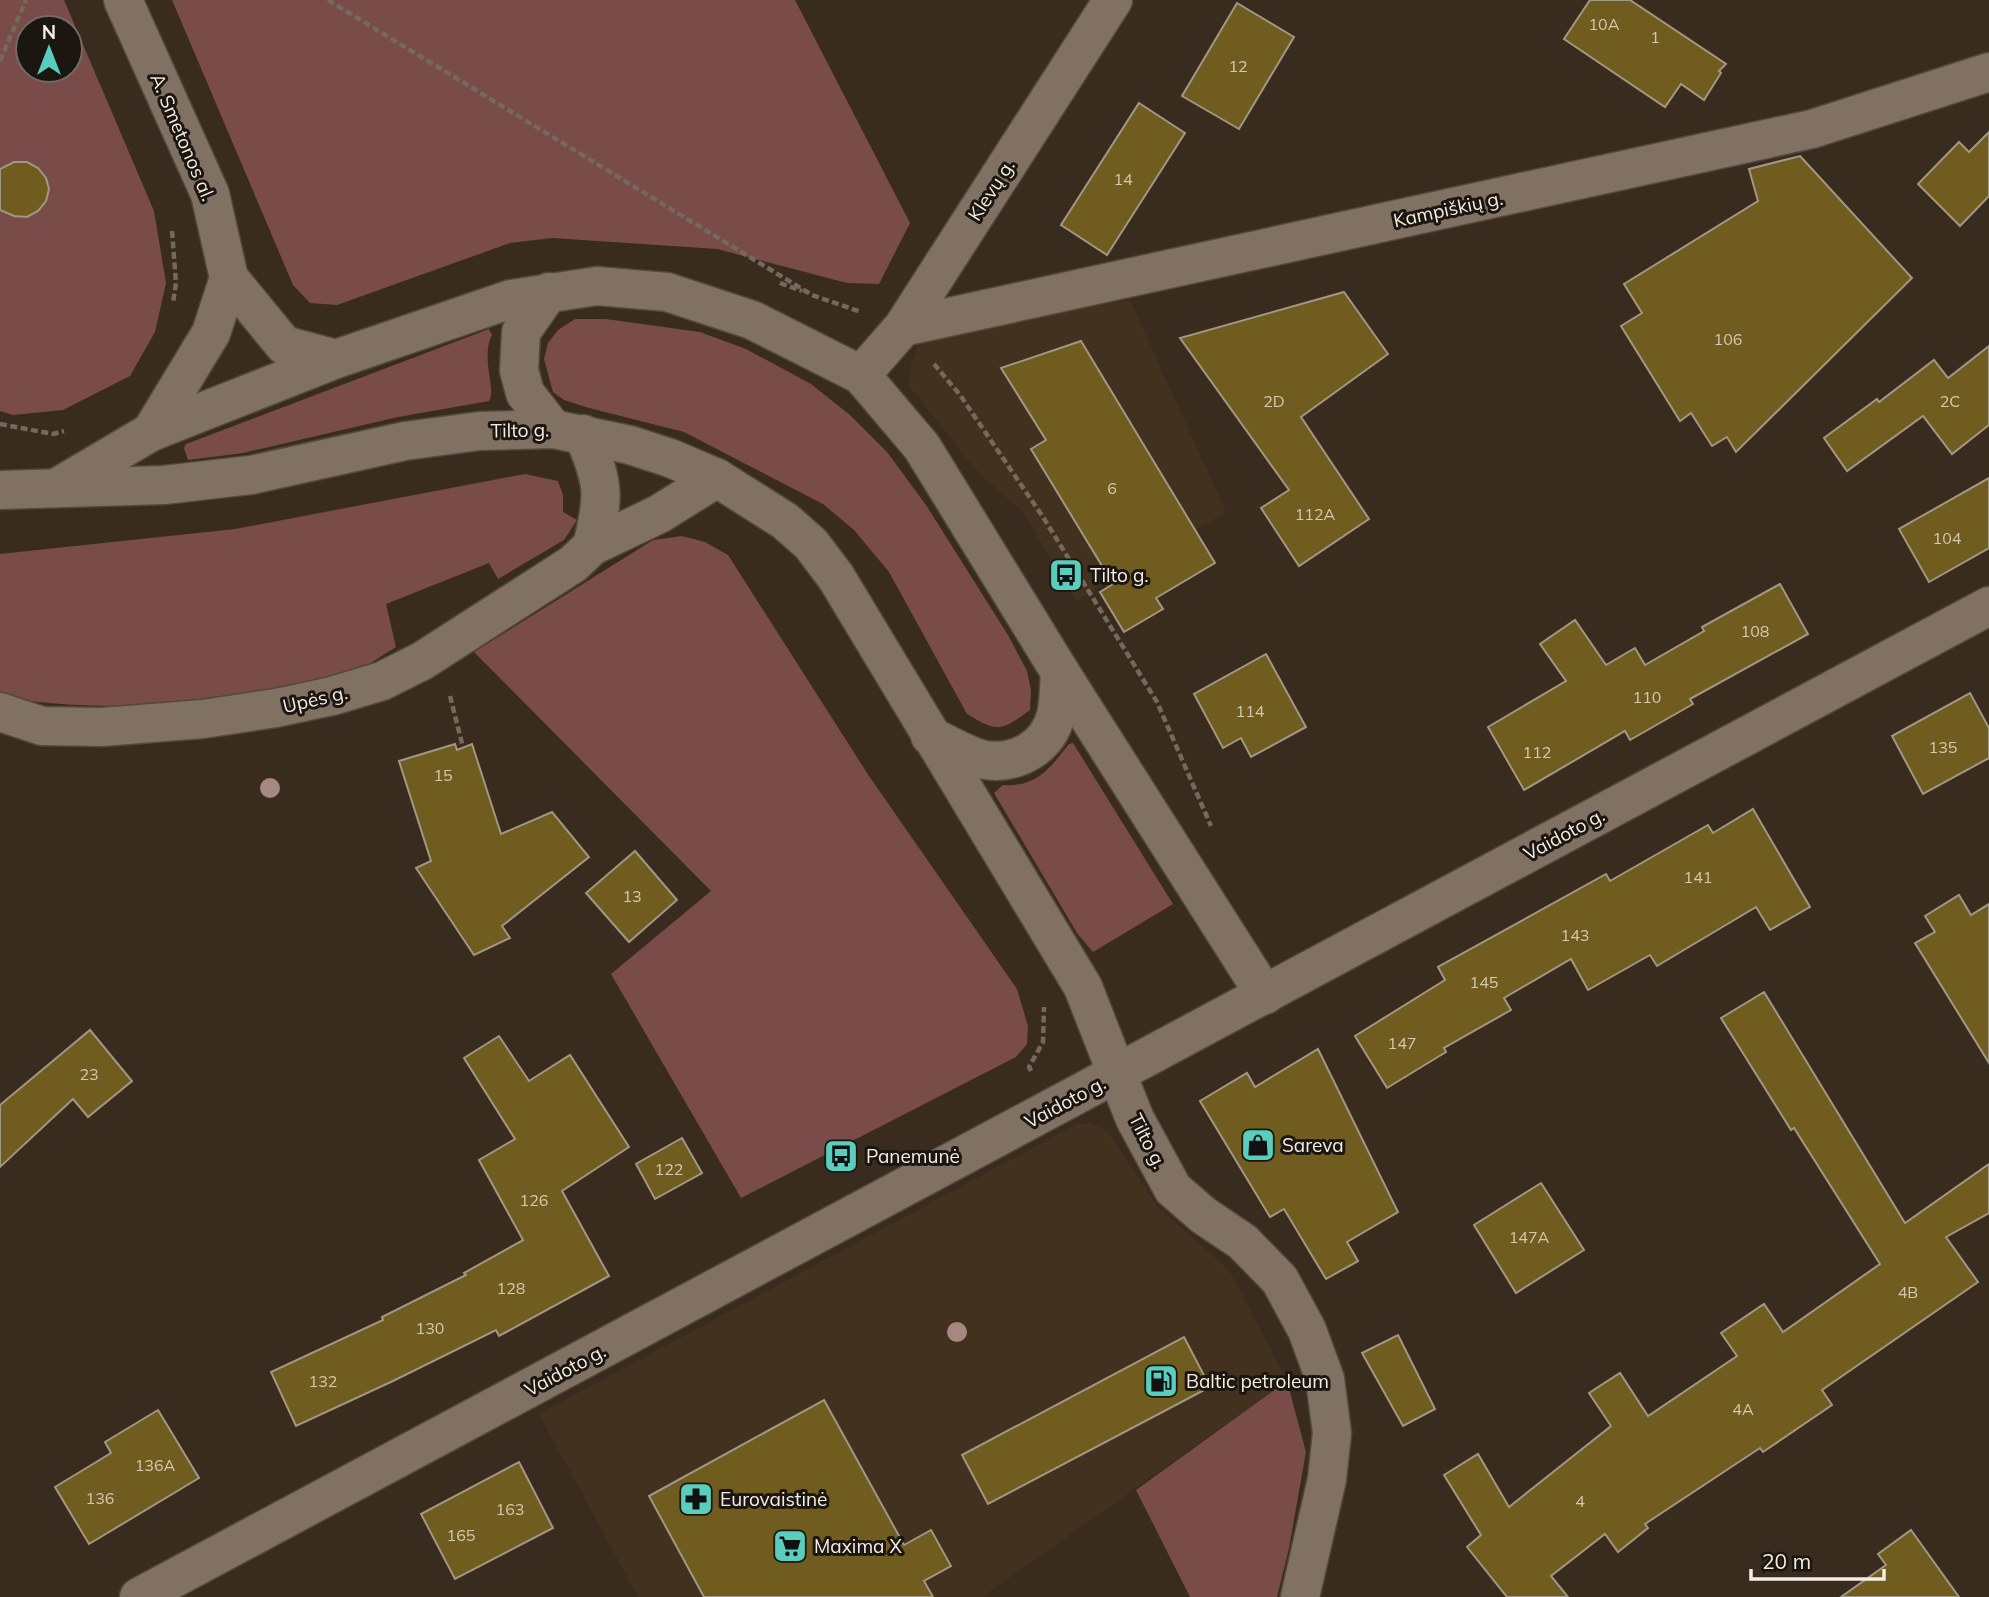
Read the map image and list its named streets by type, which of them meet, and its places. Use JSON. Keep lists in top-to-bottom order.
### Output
{
  "streets": {
    "main road": [
      "A. Smetonos al.",
      "Klevų g.",
      "Kampiškių g.",
      "Tilto g.",
      "Upės g.",
      "Vaidoto g."
    ]
  },
  "crossings": [
    ["Klevų g.", "Kampiškių g."],
    ["Tilto g.", "Upės g."],
    ["Tilto g.", "Vaidoto g."]
  ],
  "places": {
    "bus stop": ["Tilto g.", "Panemunė"],
    "shop": ["Sareva"],
    "fuel station": ["Baltic petroleum"],
    "pharmacy": ["Eurovaistinė"],
    "supermarket": ["Maxima X"]
  },
  "house_numbers": [
    "10A",
    "1",
    "12",
    "14",
    "106",
    "2D",
    "2C",
    "6",
    "112A",
    "104",
    "108",
    "110",
    "114",
    "135",
    "112",
    "15",
    "141",
    "13",
    "143",
    "145",
    "147",
    "23",
    "122",
    "126",
    "147A",
    "128",
    "4B",
    "130",
    "132",
    "4A",
    "136A",
    "136",
    "4",
    "163",
    "165"
  ],
  "scale_bar": "20 m",
  "north": "top"
}
